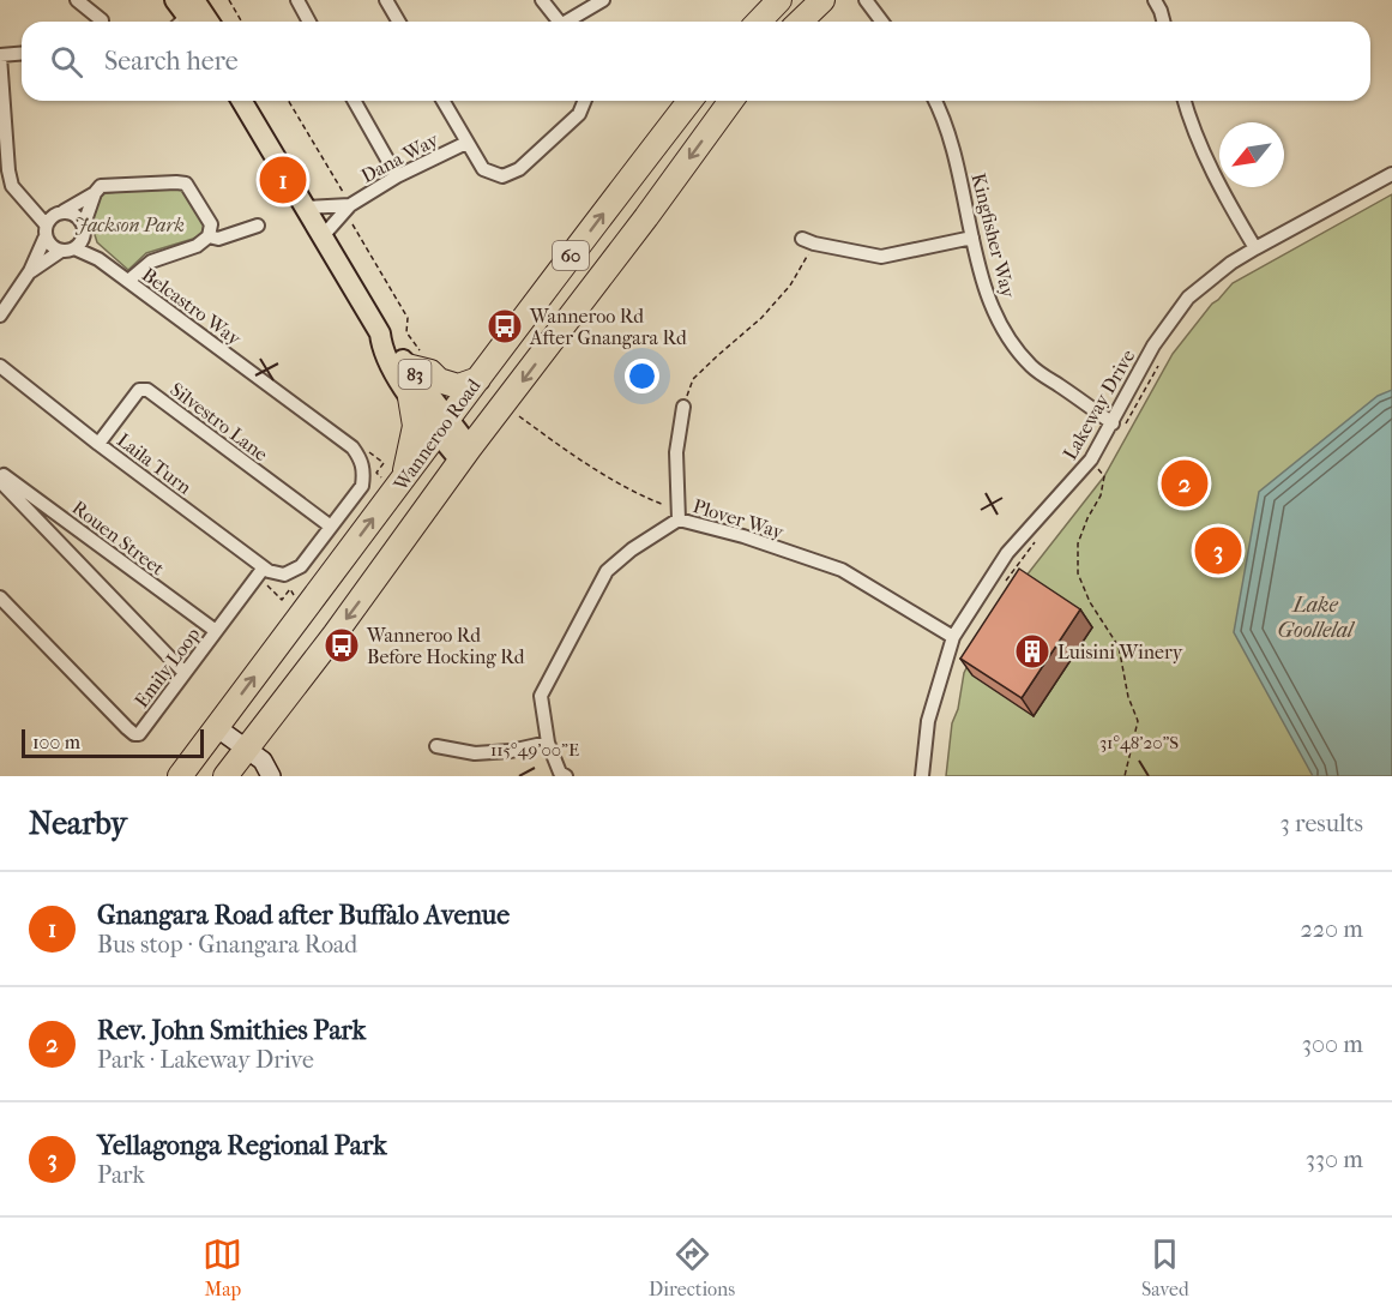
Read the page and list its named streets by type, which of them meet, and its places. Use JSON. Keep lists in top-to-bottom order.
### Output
{
  "streets": {
    "highway": ["60", "83", "Wanneroo Road"],
    "street": [
      "Dana Way",
      "Kingfisher Way",
      "Belcastro Way",
      "Lakeway Drive",
      "Silvestro Lane",
      "Laila Turn",
      "Plover Way",
      "Rouen Street",
      "Emily Loop"
    ]
  },
  "crossings": [
    ["Dana Way", "83"],
    ["Kingfisher Way", "Lakeway Drive"],
    ["83", "Wanneroo Road"],
    ["Lakeway Drive", "Plover Way"],
    ["Silvestro Lane", "Laila Turn"],
    ["Laila Turn", "Emily Loop"],
    ["Rouen Street", "Emily Loop"]
  ],
  "water": ["Lake Goollelal"],
  "parks": ["Jackson Park"],
  "places": {
    "bus stop": ["Wanneroo Rd After Gnangara Rd", "Wanneroo Rd Before Hocking Rd"],
    "building": ["Luisini Winery"]
  },
  "scale_bar": "100 m",
  "north": "bottom left",
  "page": {
    "search": "Search here",
    "pins": ["1", "2", "3"],
    "scale": "100 m",
    "heading": ["Nearby", "3 results"],
    "list": [
      {
        "mark": "1",
        "name": "Gnangara Road after Buffalo Avenue",
        "note": "Bus stop · Gnangara Road",
        "value": "220 m"
      },
      {
        "mark": "2",
        "name": "Rev. John Smithies Park",
        "note": "Park · Lakeway Drive",
        "value": "300 m"
      },
      {
        "mark": "3",
        "name": "Yellagonga Regional Park",
        "note": "Park",
        "value": "330 m"
      }
    ],
    "nav": ["Map", "Directions", "Saved"]
  },
  "coordinates": ["31°48'20\"S", "115°49'00\"E"]
}
